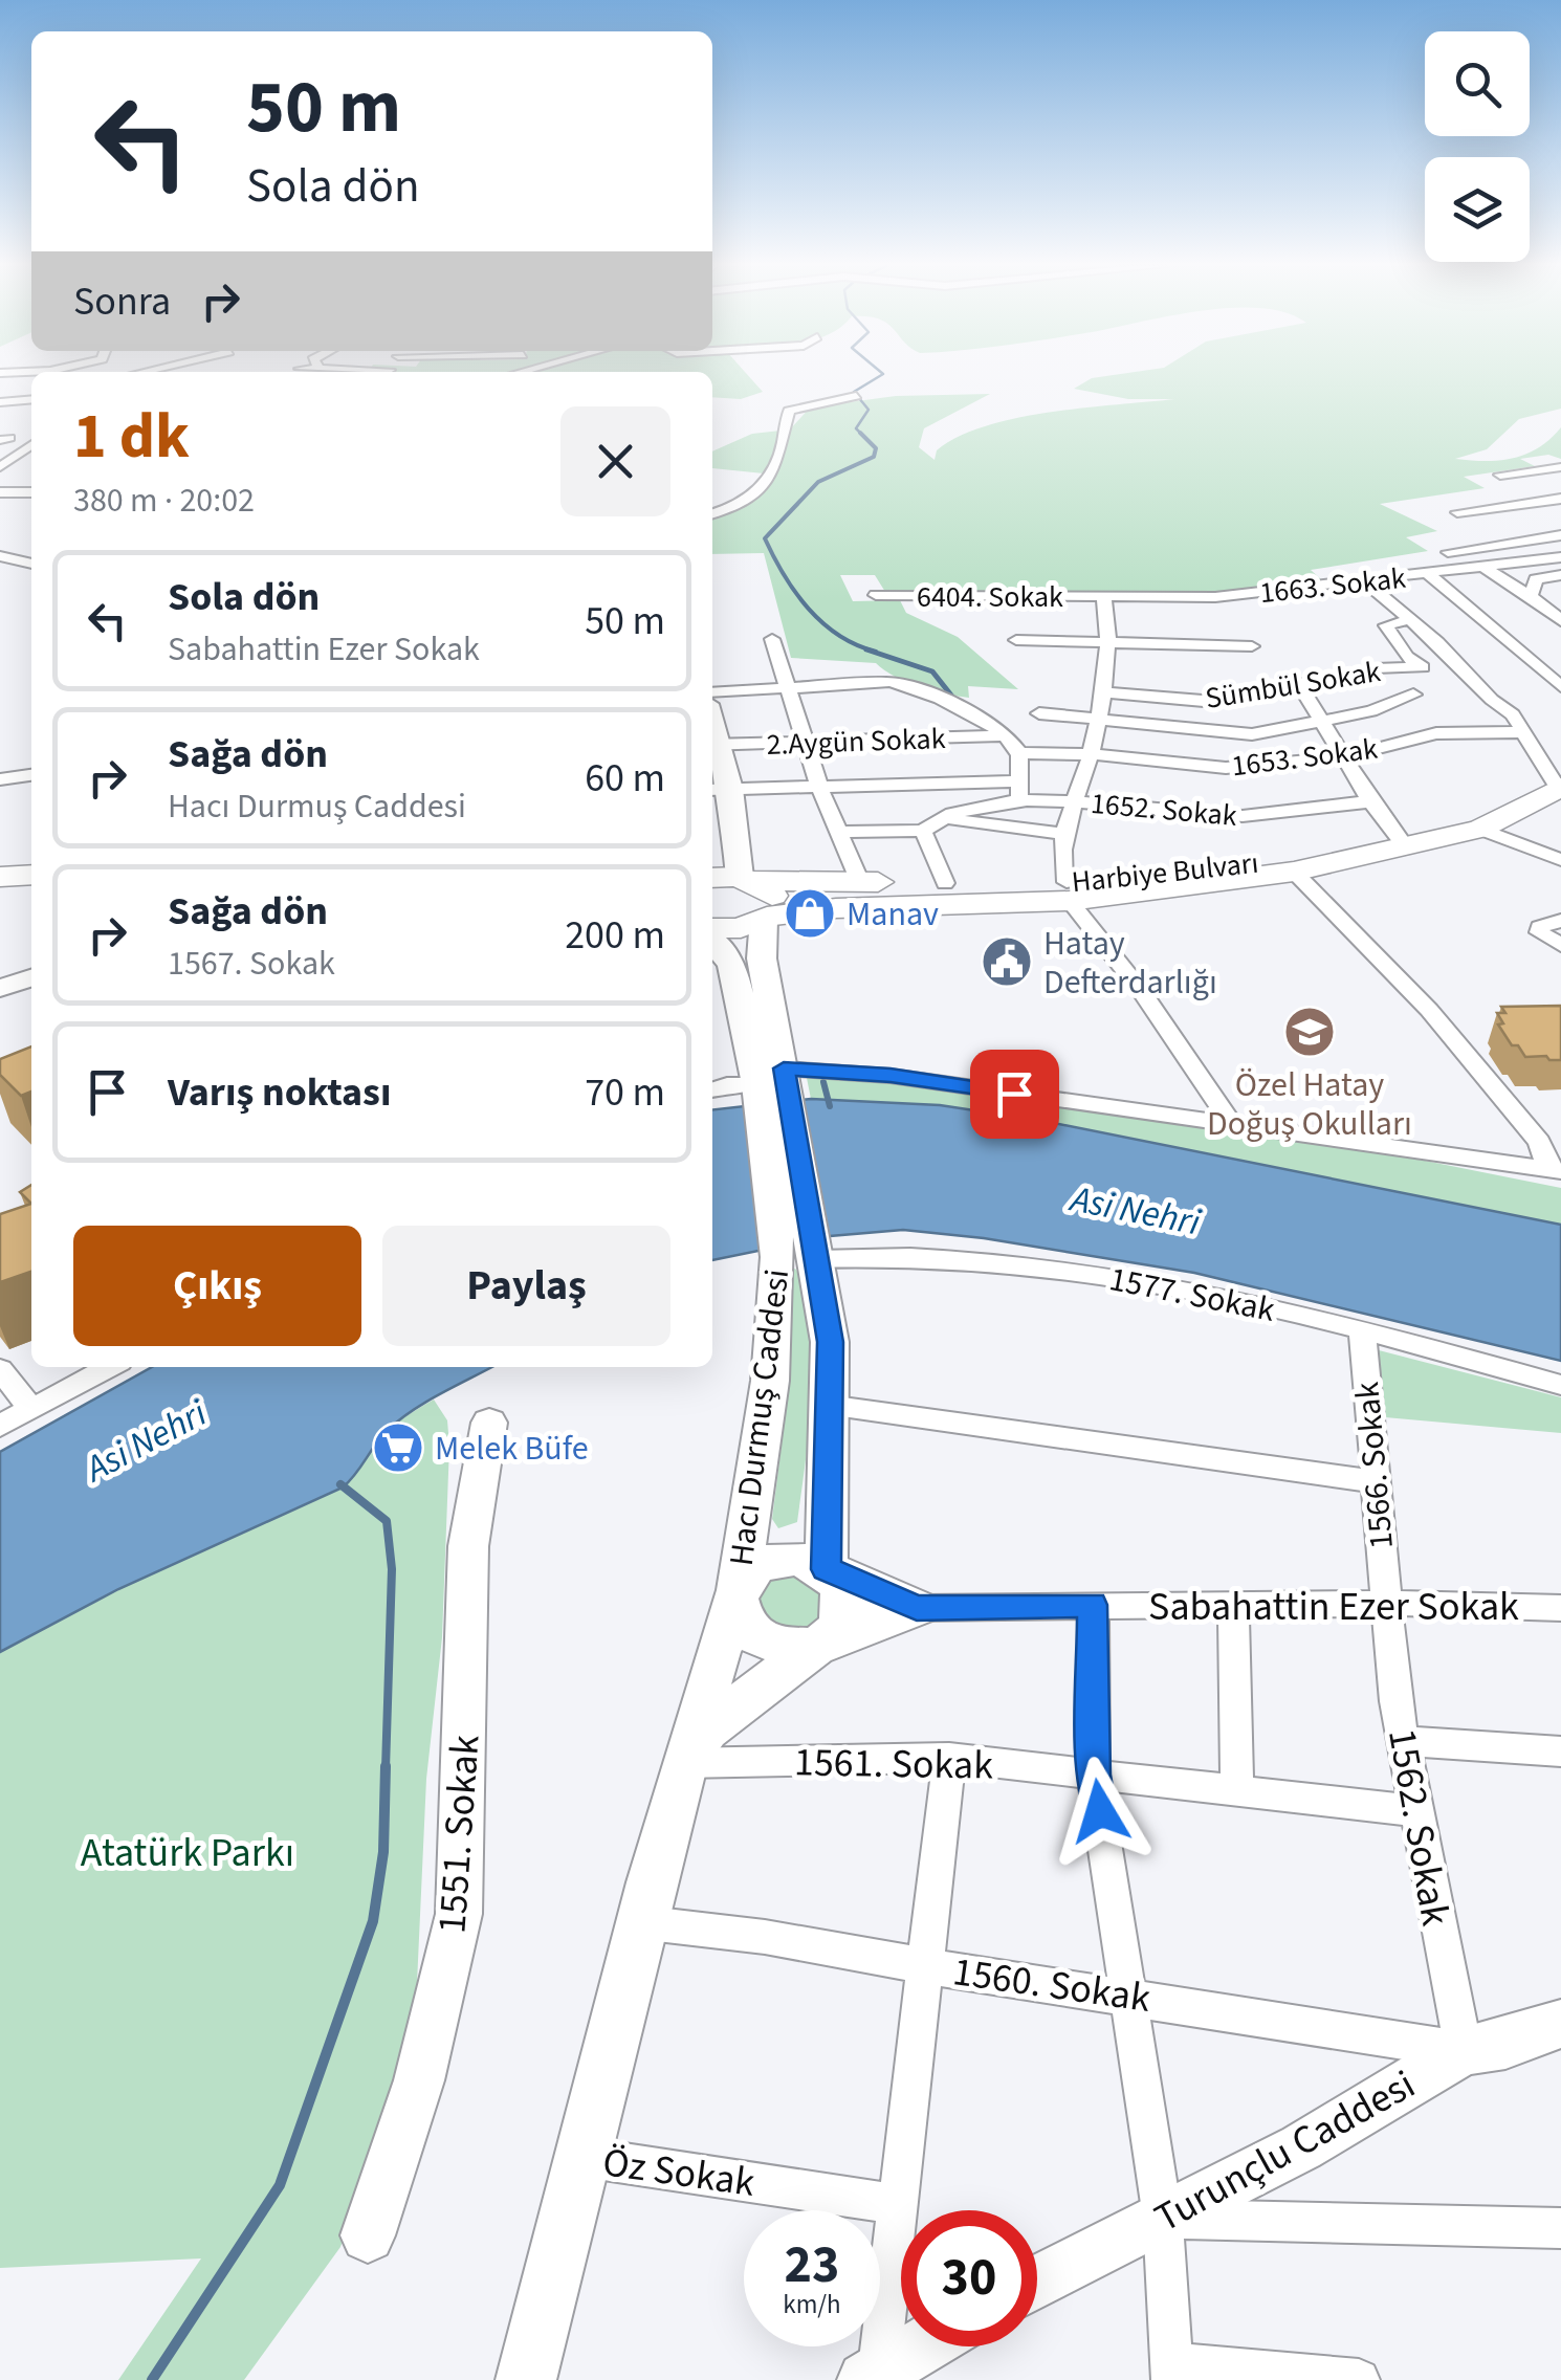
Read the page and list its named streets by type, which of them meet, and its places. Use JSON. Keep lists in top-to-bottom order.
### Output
{
  "streets": {
    "main road": ["Harbiye Bulvarı", "Hacı Durmuş Caddesi", "Sabahattin Ezer Sokak"],
    "street": [
      "1663. Sokak",
      "6404. Sokak",
      "Sümbül Sokak",
      "2.Aygün Sokak",
      "1653. Sokak",
      "1652. Sokak",
      "1577. Sokak",
      "1566. Sokak",
      "1561. Sokak",
      "1562. Sokak",
      "1551. Sokak",
      "1560. Sokak",
      "Turunçlu Caddesi",
      "Öz Sokak"
    ]
  },
  "crossings": [
    ["1663. Sokak", "6404. Sokak"],
    ["Harbiye Bulvarı", "Hacı Durmuş Caddesi"],
    ["1577. Sokak", "Hacı Durmuş Caddesi"],
    ["1577. Sokak", "1566. Sokak"],
    ["Hacı Durmuş Caddesi", "Sabahattin Ezer Sokak"],
    ["Hacı Durmuş Caddesi", "1561. Sokak"],
    ["Hacı Durmuş Caddesi", "1560. Sokak"],
    ["Hacı Durmuş Caddesi", "Öz Sokak"],
    ["1566. Sokak", "Sabahattin Ezer Sokak"],
    ["1566. Sokak", "1562. Sokak"],
    ["Sabahattin Ezer Sokak", "1562. Sokak"],
    ["1561. Sokak", "1562. Sokak"],
    ["1562. Sokak", "1560. Sokak"],
    ["1562. Sokak", "Turunçlu Caddesi"],
    ["1560. Sokak", "Turunçlu Caddesi"]
  ],
  "water": ["Asi Nehri"],
  "parks": ["Atatürk Parkı"],
  "places": {
    "shop": ["Manav"],
    "public building": ["Hatay Defterdarlığı"],
    "school or university": ["Özel Hatay Doğuş Okulları"],
    "supermarket": ["Melek Büfe"]
  },
  "page": {
    "turn": ["50 m", "Sola dön"],
    "then": "Sonra",
    "heading": ["1 dk", "380 m · 20:02"],
    "list": [
      {
        "name": "Sola dön",
        "note": "Sabahattin Ezer Sokak",
        "value": "50 m"
      },
      {
        "name": "Sağa dön",
        "note": "Hacı Durmuş Caddesi",
        "value": "60 m"
      },
      {
        "name": "Sağa dön",
        "note": "1567. Sokak",
        "value": "200 m"
      },
      {
        "name": "Varış noktası",
        "value": "70 m"
      }
    ],
    "buttons": ["Çıkış", "Paylaş"],
    "speed": "23 km/h",
    "limit": "30"
  }
}
